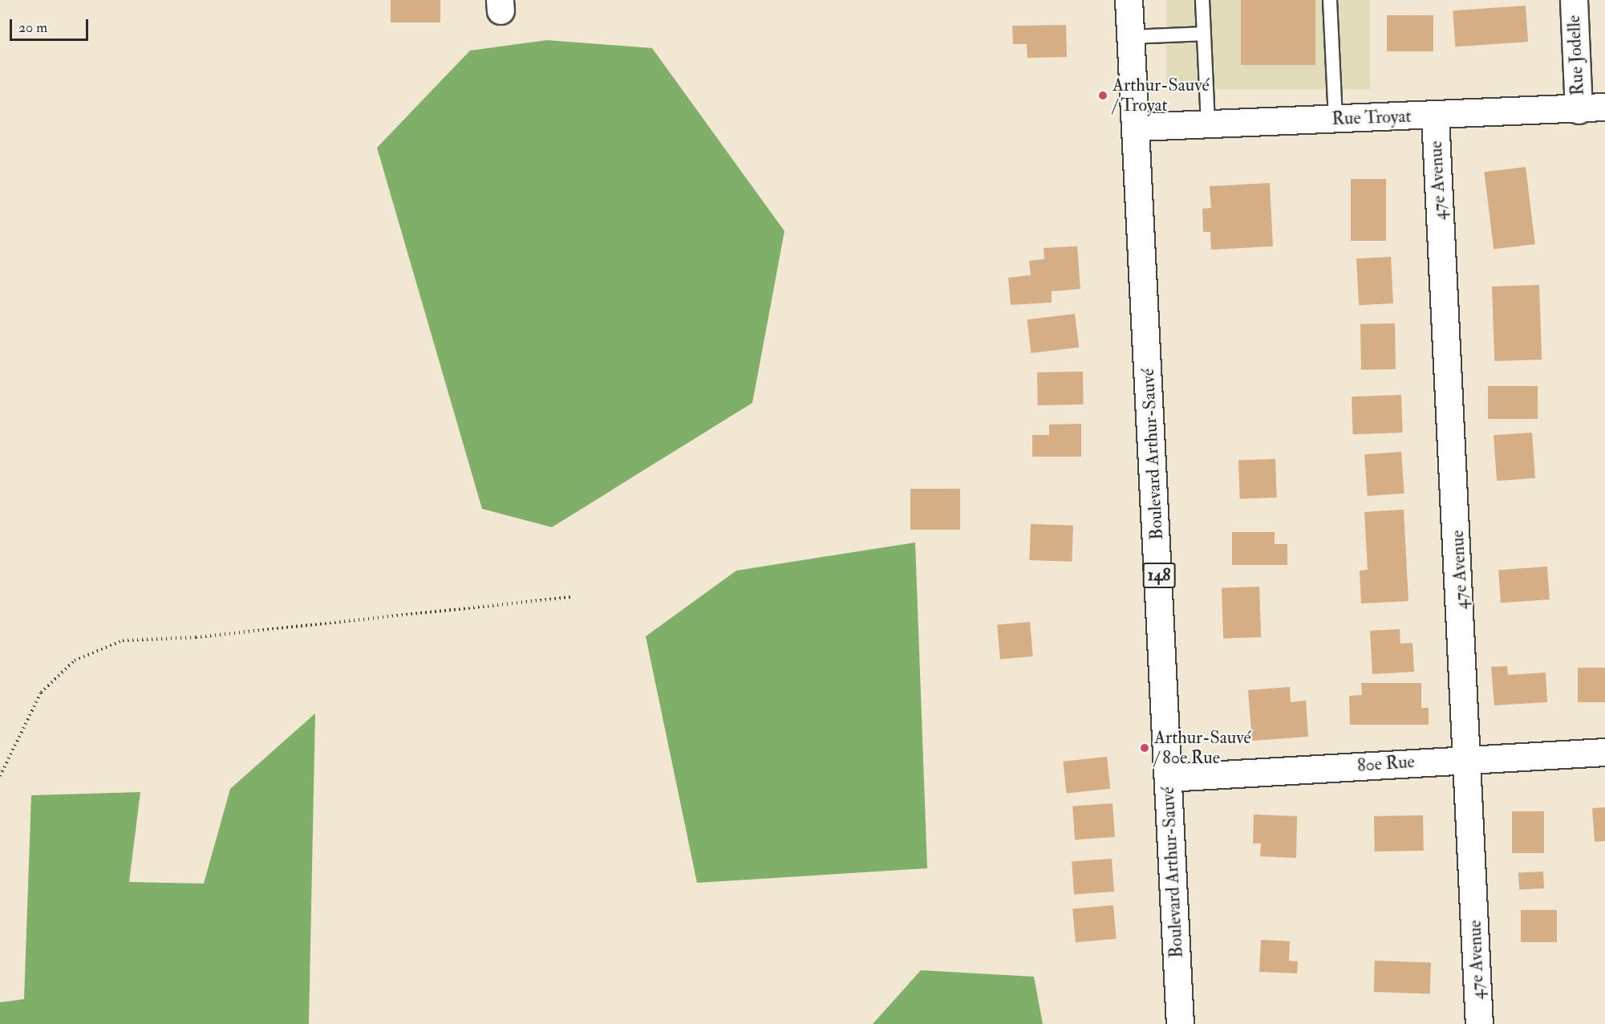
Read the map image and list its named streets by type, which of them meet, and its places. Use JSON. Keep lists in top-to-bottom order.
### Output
{
  "streets": {
    "street": [
      "Rue Jodelle",
      "Rue Troyat",
      "47e Avenue",
      "Boulevard Arthur-Sauvé",
      "148",
      "80e Rue"
    ]
  },
  "crossings": [
    ["Rue Jodelle", "Rue Troyat"],
    ["Rue Troyat", "47e Avenue"],
    ["Rue Troyat", "Boulevard Arthur-Sauvé"],
    ["47e Avenue", "80e Rue"],
    ["Boulevard Arthur-Sauvé", "80e Rue"]
  ],
  "places": ["Arthur-Sauvé / Troyat", "Arthur-Sauvé / 80e Rue"],
  "scale_bar": "20 m"
}
